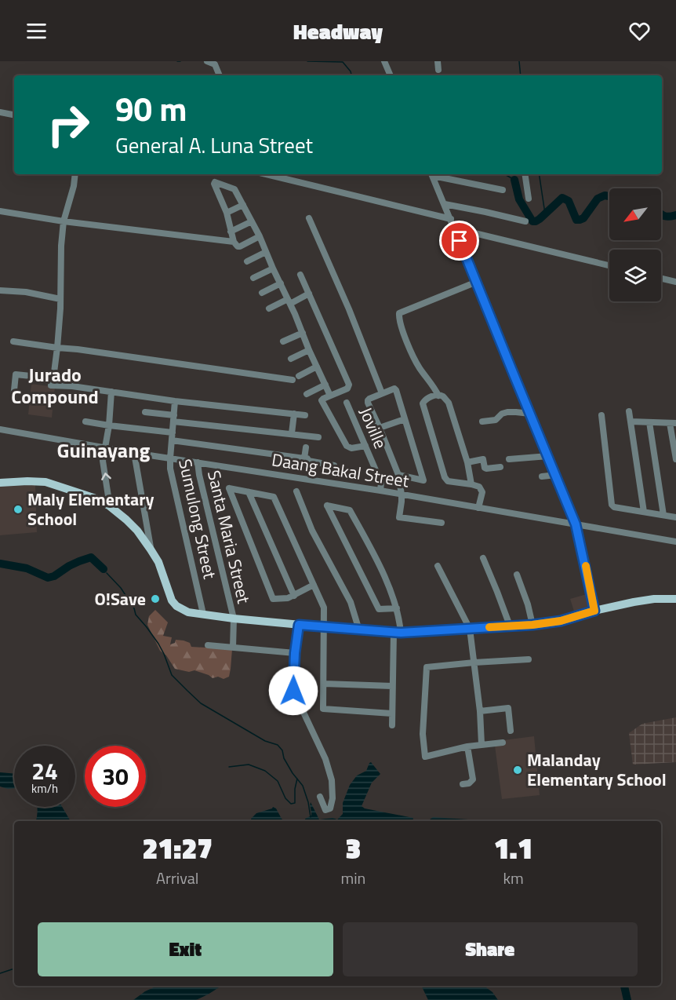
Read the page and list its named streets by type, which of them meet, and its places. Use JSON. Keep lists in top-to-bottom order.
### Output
{
  "streets": {
    "street": [
      "Joville",
      "Daang Bakal Street",
      "Sumulong Street",
      "Santa Maria Street"
    ]
  },
  "crossings": [
    ["Joville", "Daang Bakal Street"],
    ["Daang Bakal Street", "Sumulong Street"],
    ["Daang Bakal Street", "Santa Maria Street"]
  ],
  "districts": ["Jurado Compound", "Guinayang"],
  "places": ["Maly Elementary School", "O!Save", "Malanday Elementary School"],
  "north": "bottom left",
  "page": {
    "header": "Headway",
    "turn": ["90 m", "General A. Luna Street"],
    "speed": "24 km/h",
    "limit": "30",
    "eta": [
      "21:27",
      "Arrival",
      "3",
      "min",
      "1.1",
      "km"
    ],
    "buttons": ["Exit", "Share"]
  }
}
